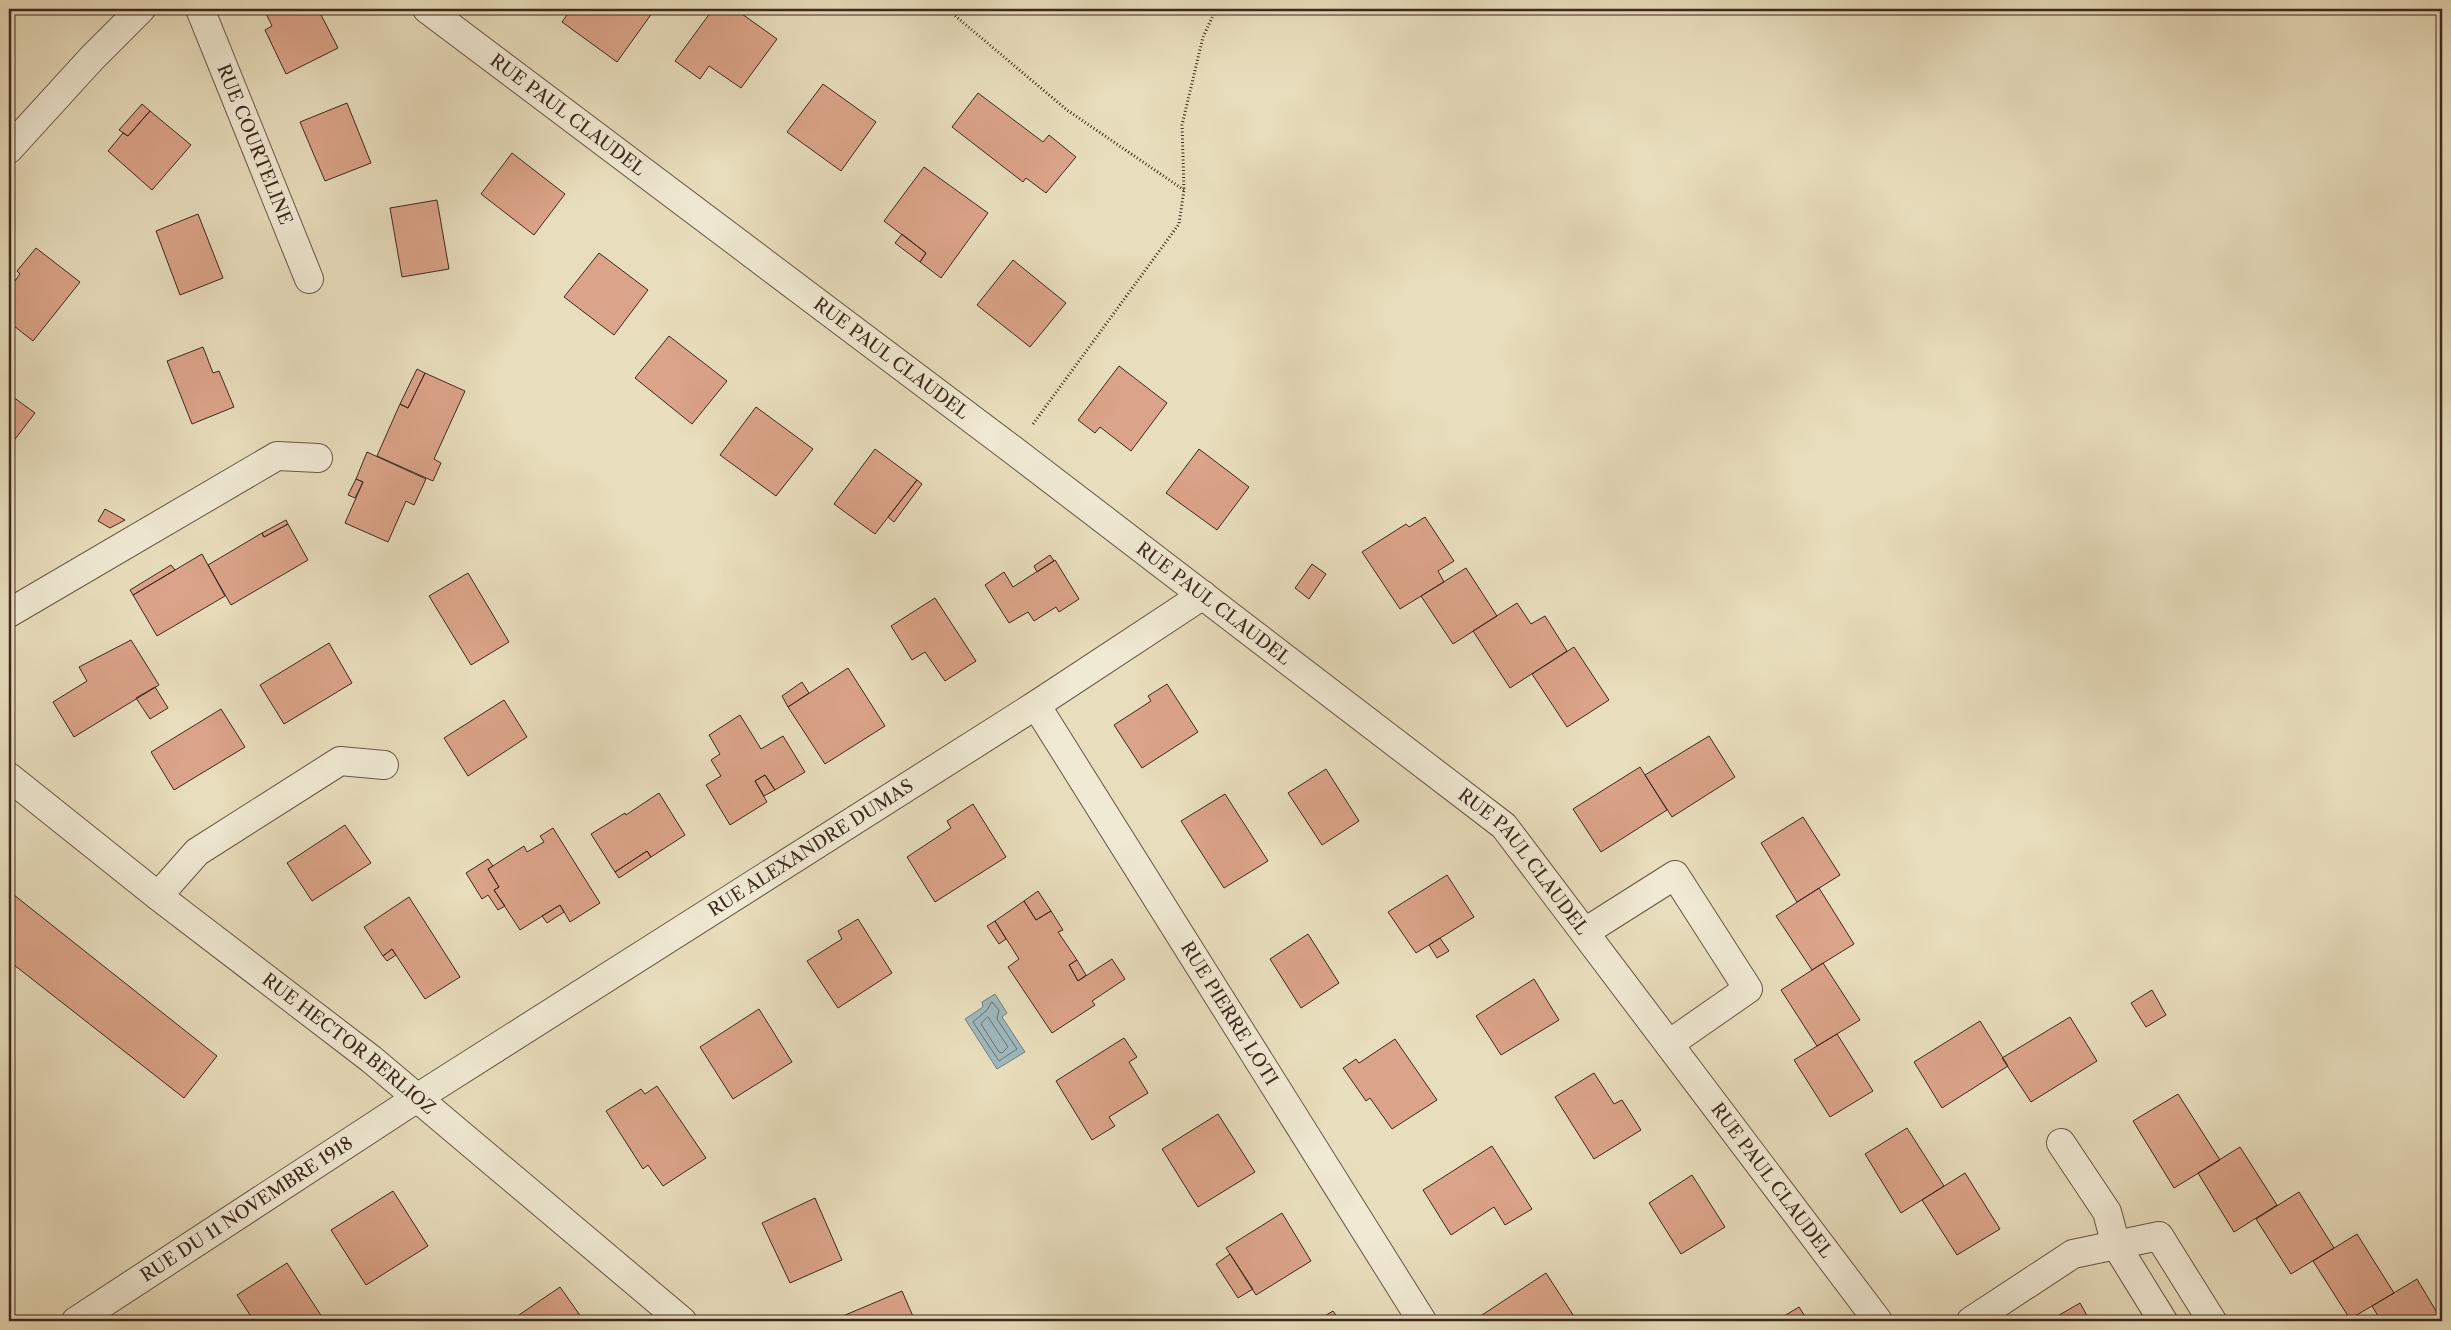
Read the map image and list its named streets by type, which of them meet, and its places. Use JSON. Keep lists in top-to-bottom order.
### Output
{
  "streets": {
    "street": [
      "RUE PAUL CLAUDEL",
      "RUE COURTELINE",
      "RUE ALEXANDRE DUMAS",
      "RUE PIERRE LOTI",
      "RUE HECTOR BERLIOZ",
      "RUE DU 11 NOVEMBRE 1918"
    ]
  },
  "crossings": [
    ["RUE PAUL CLAUDEL", "RUE ALEXANDRE DUMAS"],
    ["RUE ALEXANDRE DUMAS", "RUE PIERRE LOTI"],
    ["RUE ALEXANDRE DUMAS", "RUE HECTOR BERLIOZ"],
    ["RUE ALEXANDRE DUMAS", "RUE DU 11 NOVEMBRE 1918"],
    ["RUE HECTOR BERLIOZ", "RUE DU 11 NOVEMBRE 1918"]
  ]
}
